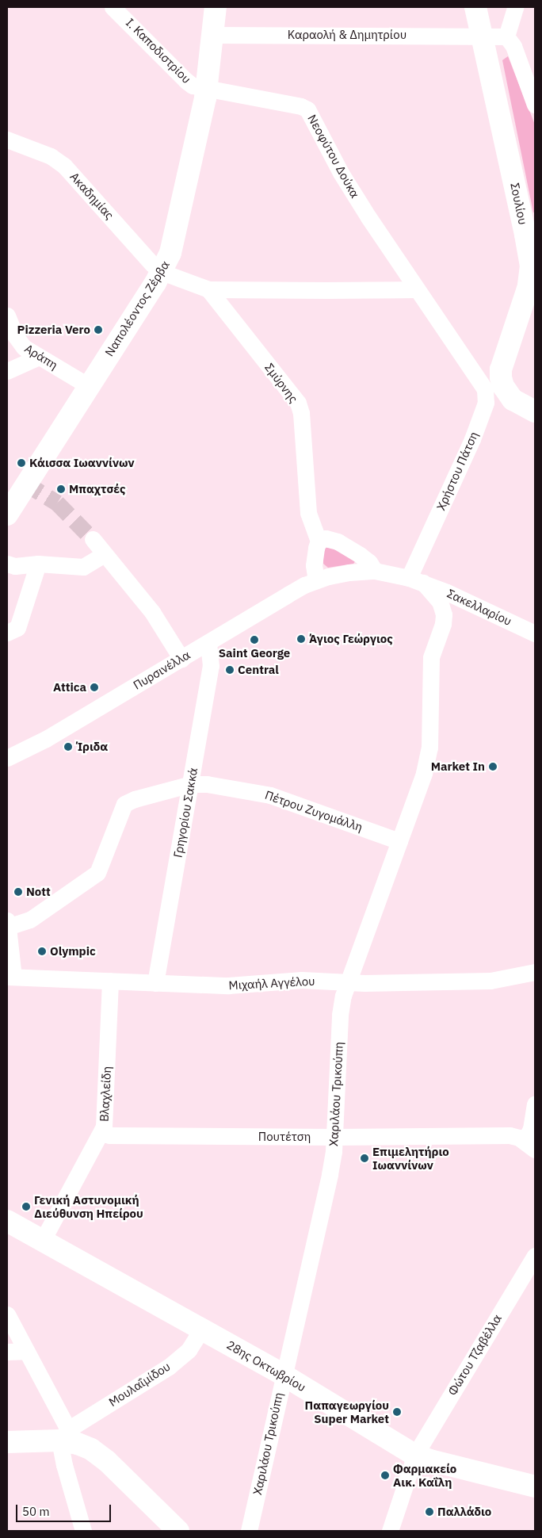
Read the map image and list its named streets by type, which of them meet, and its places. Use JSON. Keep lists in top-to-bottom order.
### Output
{
  "streets": {
    "main road": ["Σουλίου", "Ναπολέοντος Ζέρβα", "28ης Οκτωβρίου"],
    "street": [
      "Καραολή & Δημητρίου",
      "Ι. Καποδιστρίου",
      "Νεοφύτου Δούκα",
      "Ακαδημίας",
      "Αράπη",
      "Σμύρνης",
      "Χρήστου Πάτση",
      "Σακελλαρίου",
      "Πυρσινέλλα",
      "Πέτρου Ζυγομάλλη",
      "Γρηγορίου Σακκά",
      "Μιχαήλ Αγγέλου",
      "Βλαχλείδη",
      "Χαριλάου Τρικούπη",
      "Πουτέτση",
      "Φώτου Τζαβέλλα",
      "Μουλαΐμίδου"
    ]
  },
  "crossings": [
    ["Καραολή & Δημητρίου", "Σουλίου"],
    ["Καραολή & Δημητρίου", "Ναπολέοντος Ζέρβα"],
    ["Ι. Καποδιστρίου", "Νεοφύτου Δούκα"],
    ["Ι. Καποδιστρίου", "Ναπολέοντος Ζέρβα"],
    ["Νεοφύτου Δούκα", "Ναπολέοντος Ζέρβα"],
    ["Νεοφύτου Δούκα", "Χρήστου Πάτση"],
    ["Ακαδημίας", "Ναπολέοντος Ζέρβα"],
    ["Ναπολέοντος Ζέρβα", "Αράπη"],
    ["Χρήστου Πάτση", "Σακελλαρίου"],
    ["Χρήστου Πάτση", "Χαριλάου Τρικούπη"],
    ["Σακελλαρίου", "Πυρσινέλλα"],
    ["Σακελλαρίου", "Χαριλάου Τρικούπη"],
    ["Πυρσινέλλα", "Γρηγορίου Σακκά"],
    ["Πέτρου Ζυγομάλλη", "Γρηγορίου Σακκά"],
    ["Πέτρου Ζυγομάλλη", "Χαριλάου Τρικούπη"],
    ["Γρηγορίου Σακκά", "Μιχαήλ Αγγέλου"],
    ["Μιχαήλ Αγγέλου", "Βλαχλείδη"],
    ["Μιχαήλ Αγγέλου", "Χαριλάου Τρικούπη"],
    ["Βλαχλείδη", "Πουτέτση"],
    ["Βλαχλείδη", "28ης Οκτωβρίου"],
    ["Χαριλάου Τρικούπη", "Πουτέτση"],
    ["Χαριλάου Τρικούπη", "28ης Οκτωβρίου"],
    ["Φώτου Τζαβέλλα", "28ης Οκτωβρίου"],
    ["28ης Οκτωβρίου", "Μουλαΐμίδου"]
  ],
  "places": [
    "Pizzeria Vero",
    "Κάισσα Ιωαννίνων",
    "Μπαχτσές",
    "Άγιος Γεώργιος",
    "Saint George",
    "Central",
    "Attica",
    "Ίριδα",
    "Market In",
    "Nott",
    "Olympic",
    "Επιμελητήριο Ιωαννίνων",
    "Γενική Αστυνομική Διεύθυνση Ηπείρου",
    "Παπαγεωργίου Super Market",
    "Φαρμακείο Αικ. Καΐλη",
    "Παλλάδιο"
  ],
  "scale_bar": "50 m"
}
